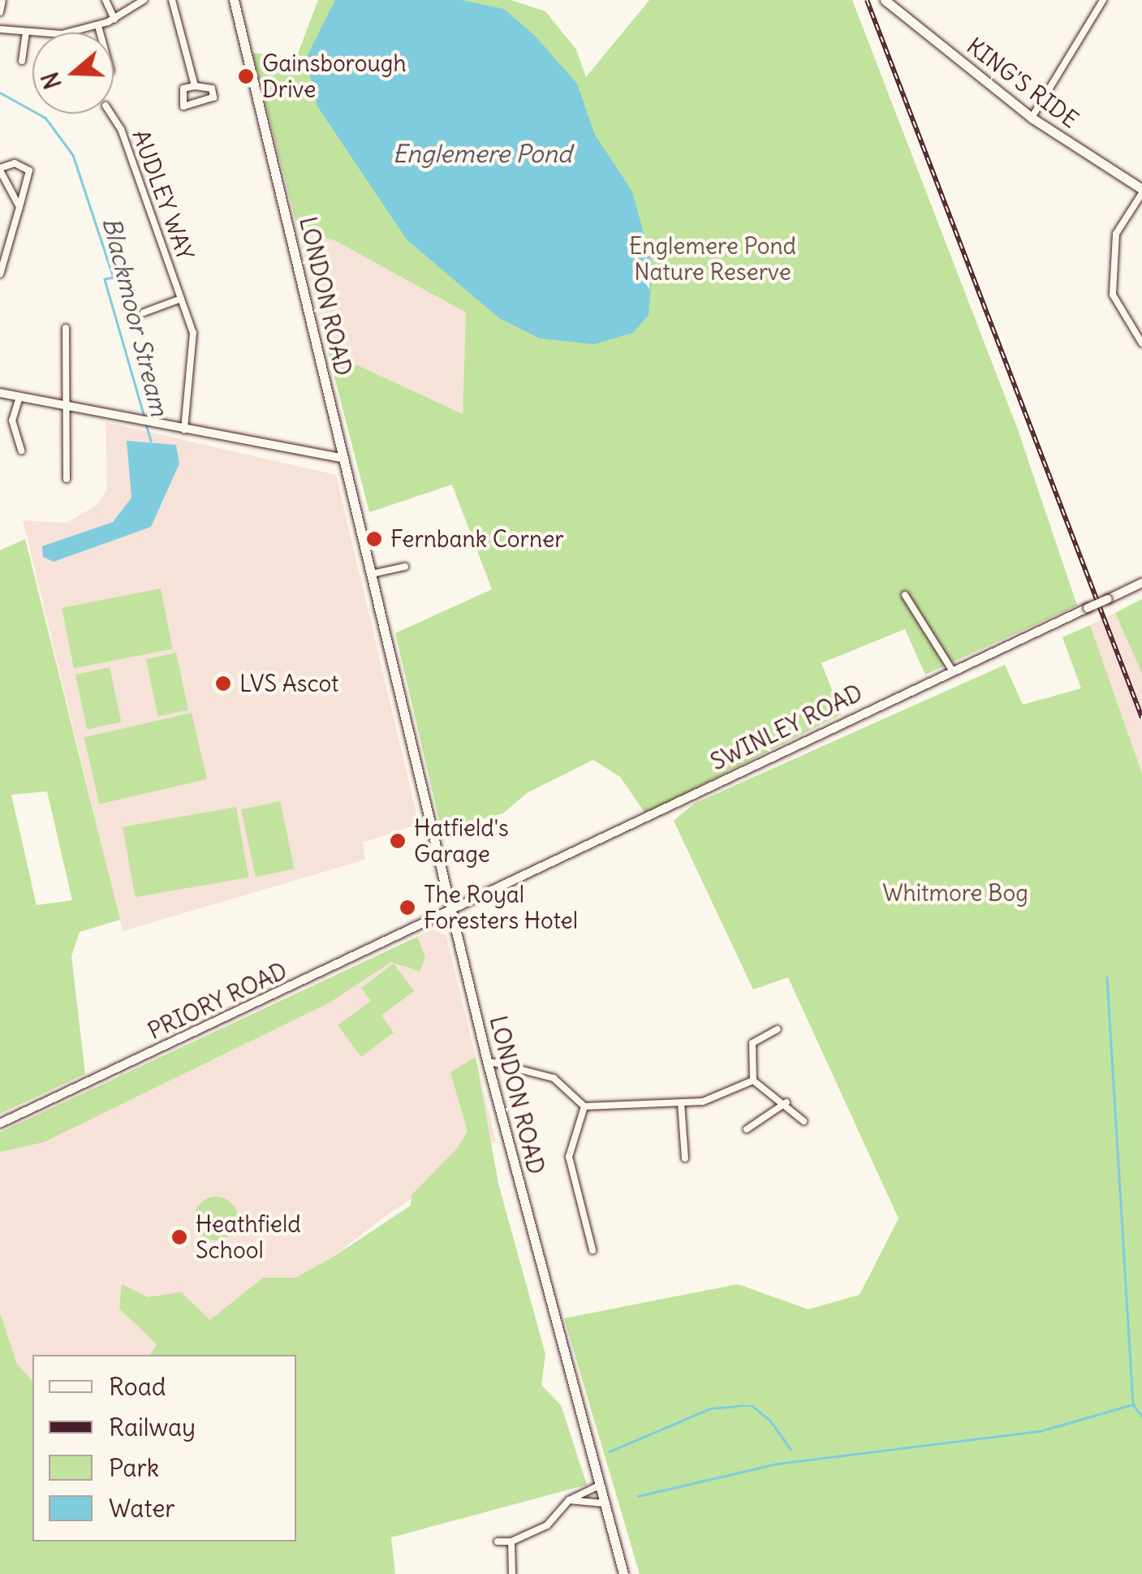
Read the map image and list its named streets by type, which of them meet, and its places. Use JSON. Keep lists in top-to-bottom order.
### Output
{
  "streets": {
    "main road": [
      "KING'S RIDE",
      "LONDON ROAD",
      "SWINLEY ROAD",
      "PRIORY ROAD"
    ],
    "street": ["AUDLEY WAY"]
  },
  "crossings": [
    ["LONDON ROAD", "SWINLEY ROAD"],
    ["LONDON ROAD", "PRIORY ROAD"],
    ["SWINLEY ROAD", "PRIORY ROAD"]
  ],
  "water": ["Englemere Pond", "Blackmoor Stream"],
  "parks": ["Englemere Pond Nature Reserve", "Whitmore Bog"],
  "places": [
    "Gainsborough Drive",
    "Fernbank Corner",
    "LVS Ascot",
    "Hatfield's Garage",
    "The Royal Foresters Hotel",
    "Heathfield School"
  ],
  "legend": [
    "Road",
    "Railway",
    "Park",
    "Water"
  ],
  "north": "left"
}
